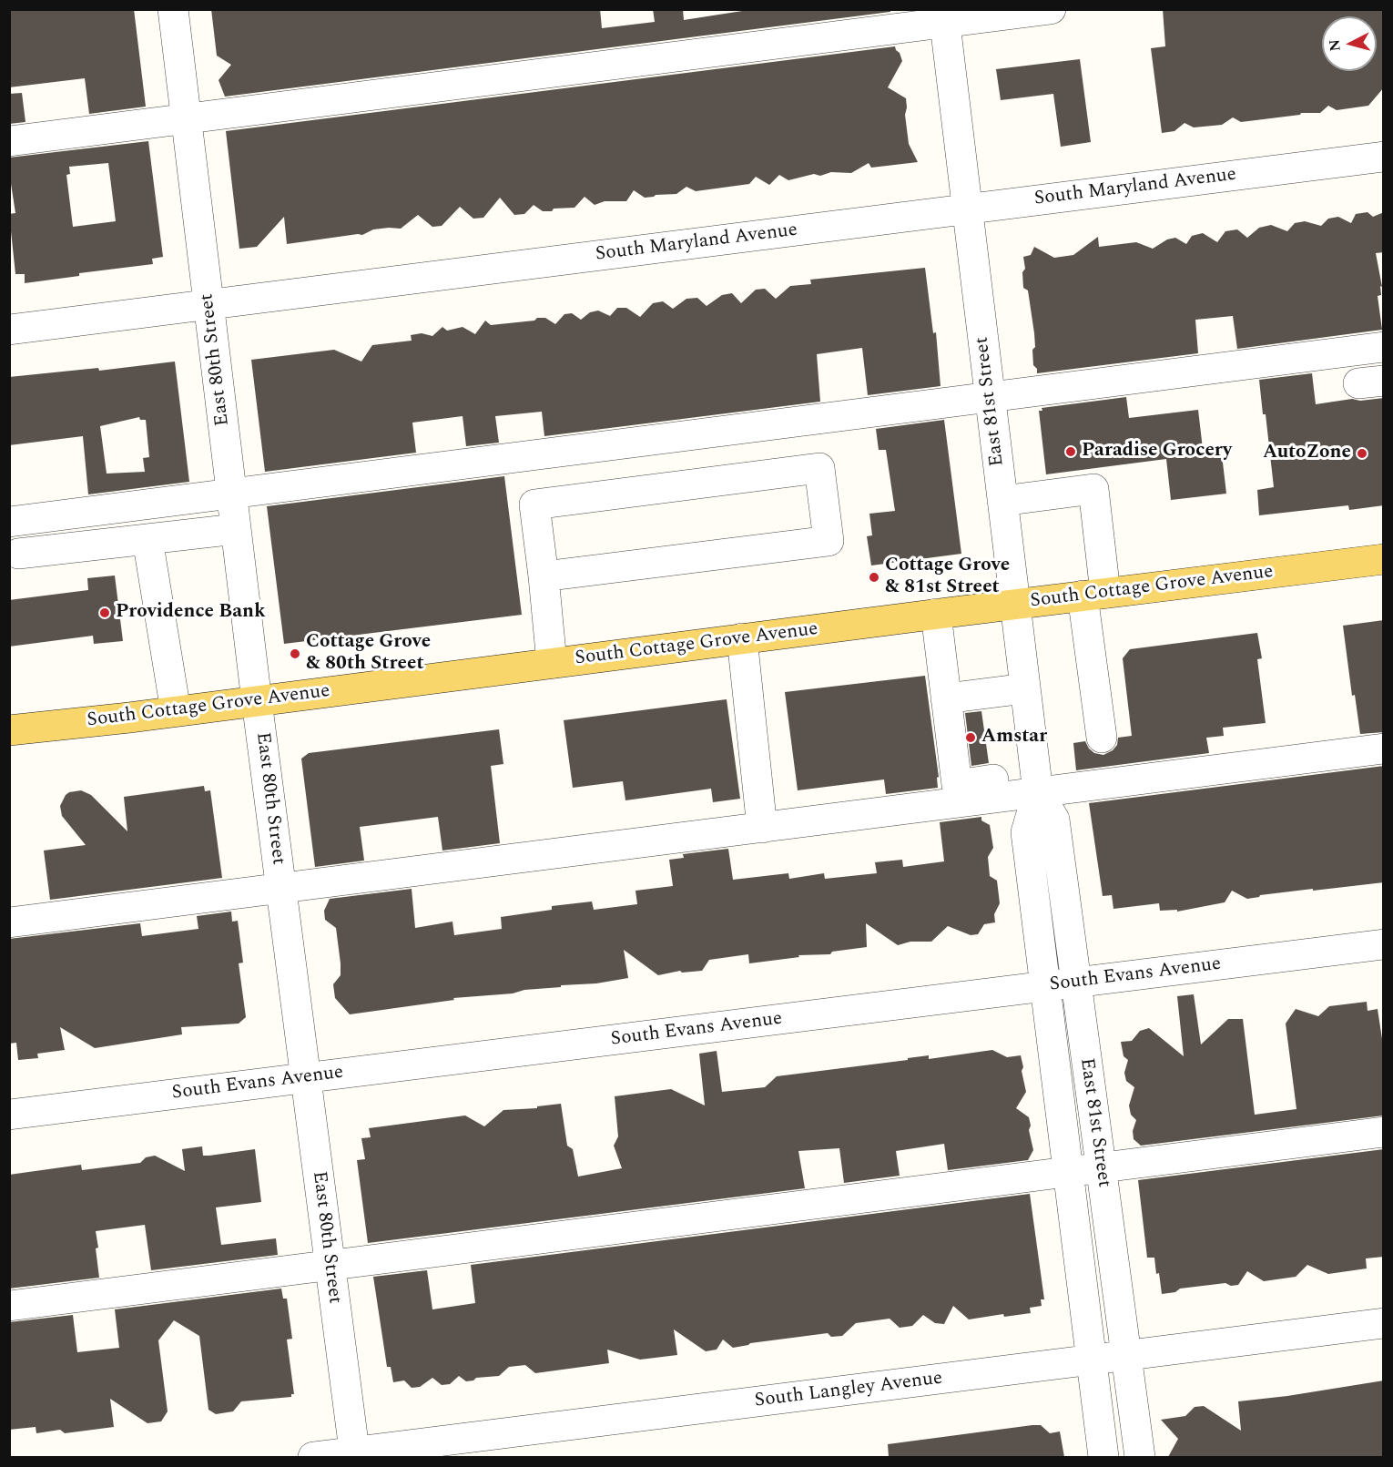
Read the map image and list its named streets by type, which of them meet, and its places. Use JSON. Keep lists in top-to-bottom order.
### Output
{
  "streets": {
    "main road": ["South Cottage Grove Avenue"],
    "street": [
      "South Maryland Avenue",
      "East 80th Street",
      "East 81st Street",
      "South Evans Avenue",
      "South Langley Avenue"
    ]
  },
  "crossings": [
    ["South Maryland Avenue", "East 80th Street"],
    ["South Maryland Avenue", "East 81st Street"],
    ["East 80th Street", "South Cottage Grove Avenue"],
    ["East 80th Street", "South Evans Avenue"],
    ["East 80th Street", "South Langley Avenue"],
    ["East 81st Street", "South Cottage Grove Avenue"],
    ["East 81st Street", "South Evans Avenue"],
    ["East 81st Street", "South Langley Avenue"]
  ],
  "places": [
    "Paradise Grocery",
    "AutoZone",
    "Cottage Grove & 81st Street",
    "Providence Bank",
    "Cottage Grove & 80th Street",
    "Amstar"
  ],
  "north": "left"
}
